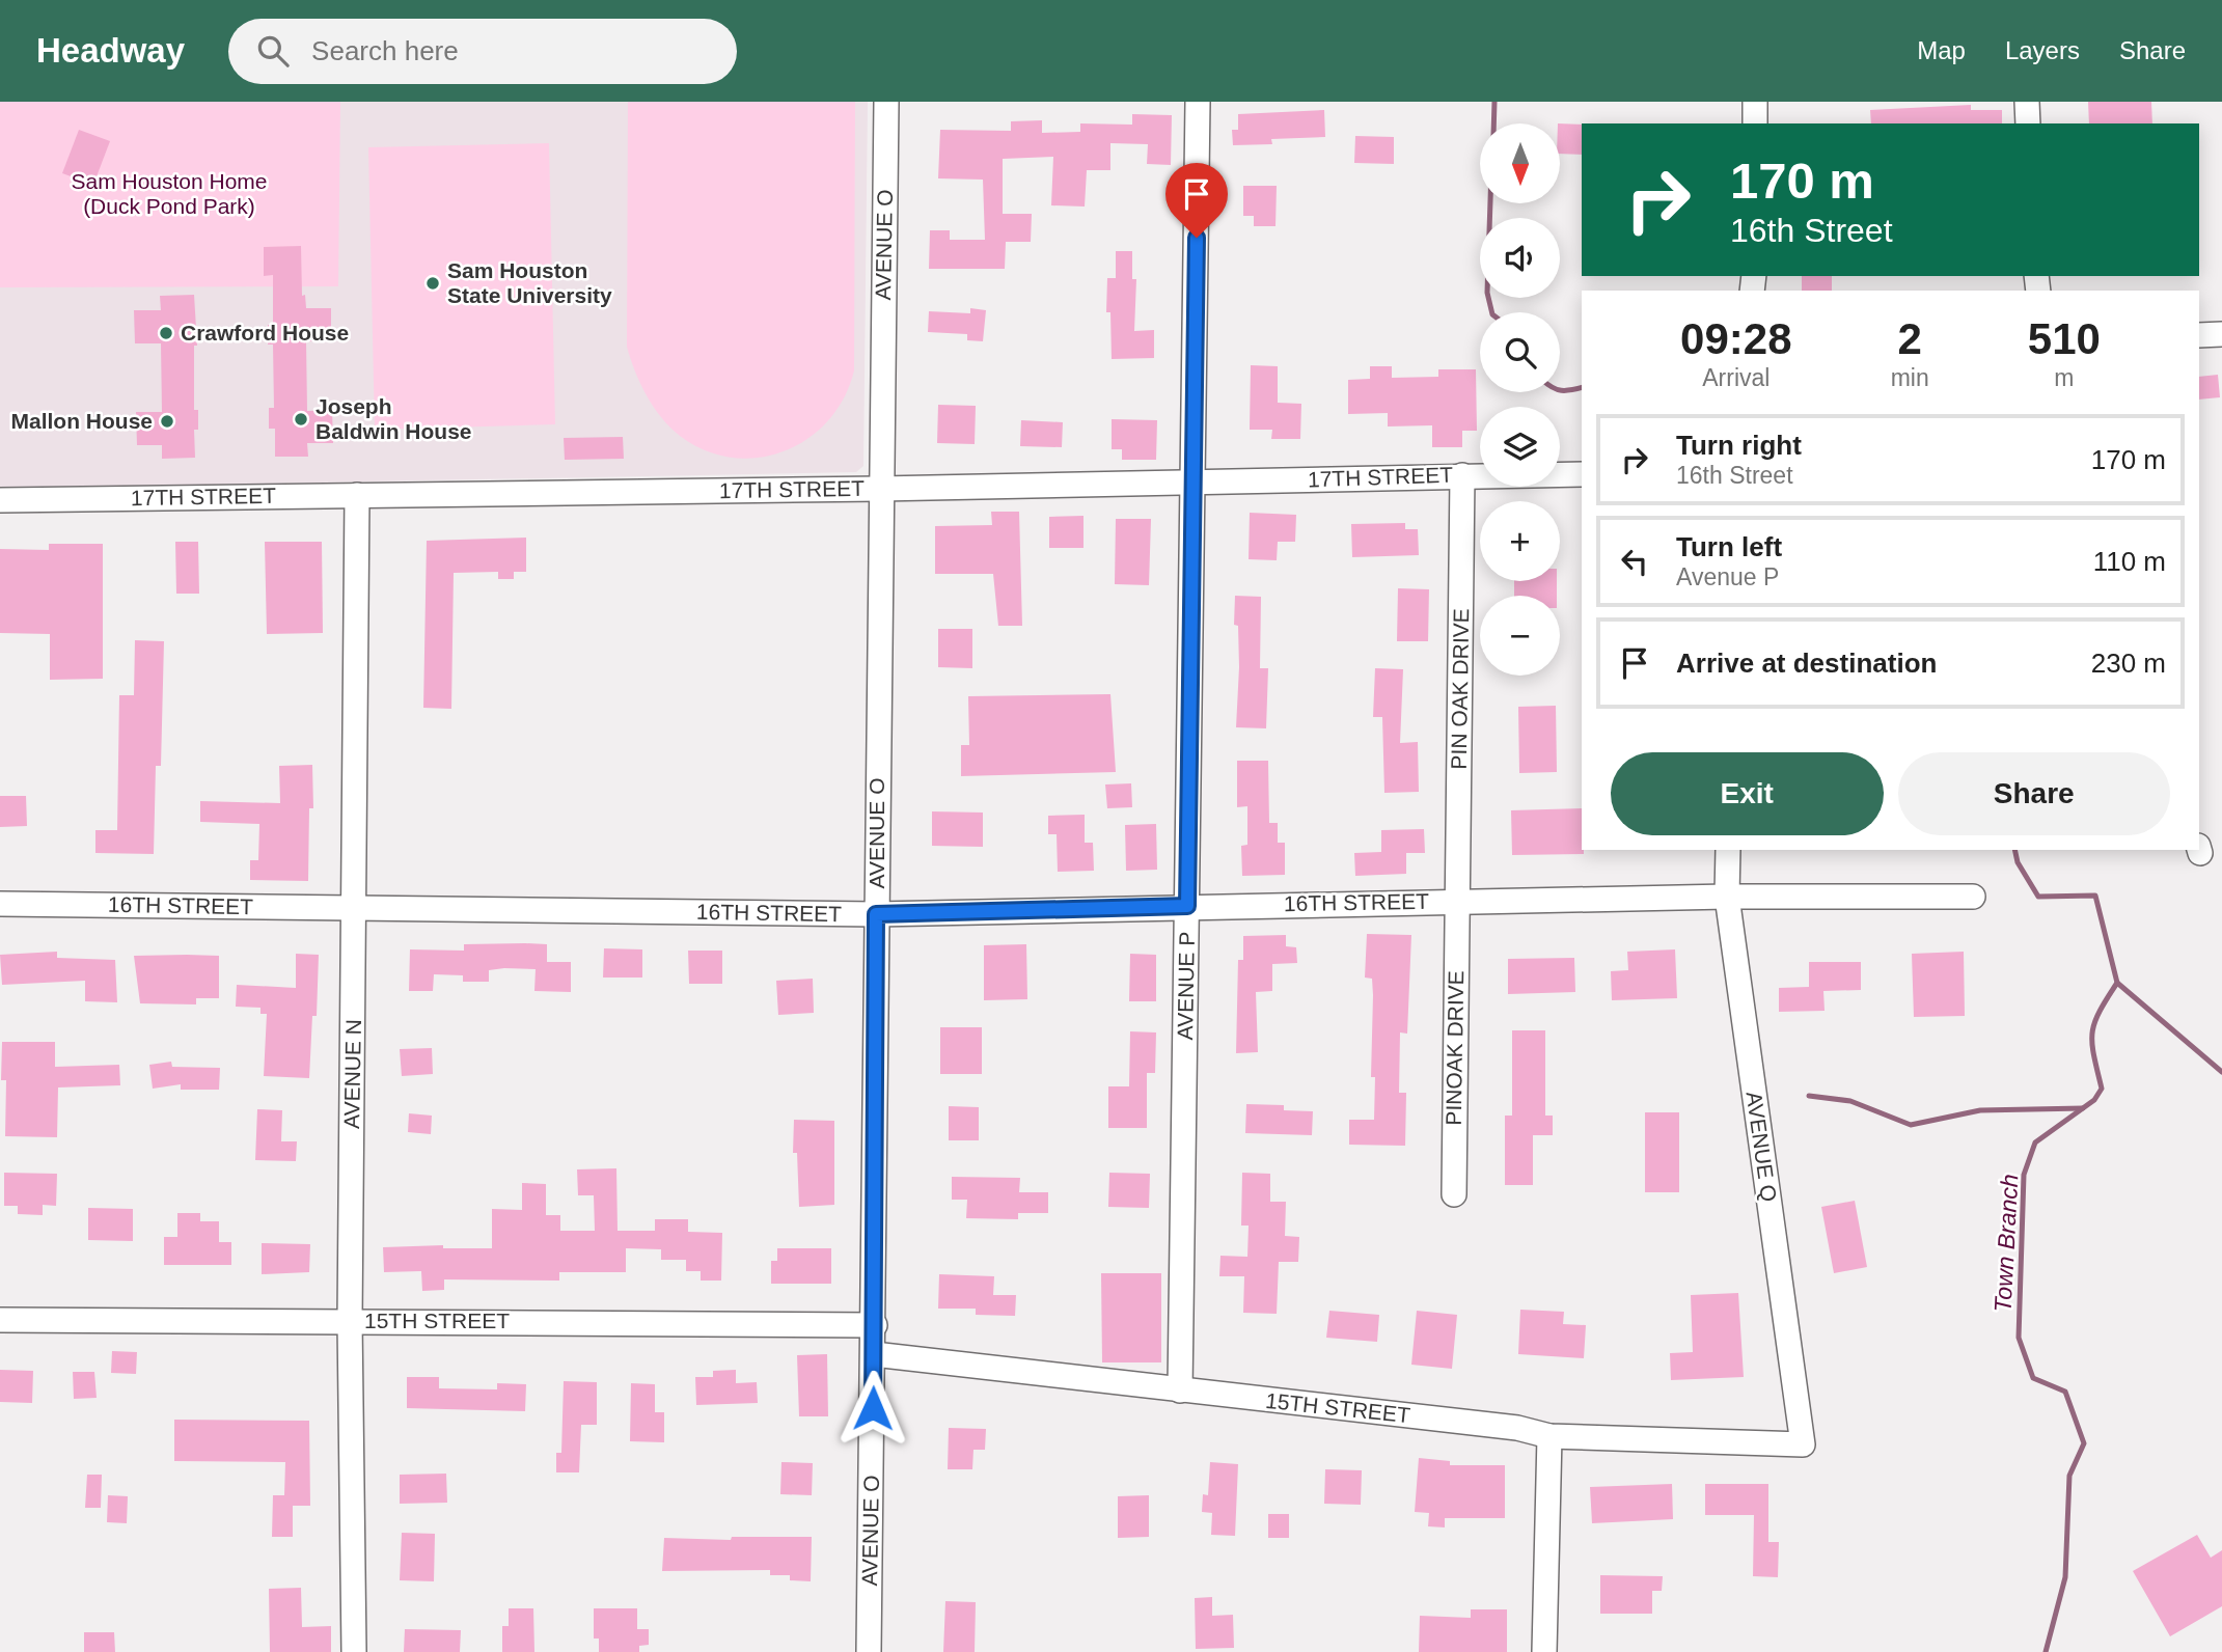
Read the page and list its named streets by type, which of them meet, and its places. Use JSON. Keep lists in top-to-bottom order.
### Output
{
  "streets": {
    "street": [
      "AVENUE O",
      "17TH STREET",
      "PIN OAK DRIVE",
      "16TH STREET",
      "AVENUE P",
      "PINOAK DRIVE",
      "AVENUE N",
      "AVENUE Q",
      "15TH STREET"
    ]
  },
  "crossings": [
    ["AVENUE O", "17TH STREET"],
    ["AVENUE O", "16TH STREET"],
    ["AVENUE O", "15TH STREET"],
    ["17TH STREET", "PIN OAK DRIVE"],
    ["17TH STREET", "AVENUE P"],
    ["17TH STREET", "AVENUE N"],
    ["PIN OAK DRIVE", "16TH STREET"],
    ["PIN OAK DRIVE", "PINOAK DRIVE"],
    ["16TH STREET", "AVENUE P"],
    ["16TH STREET", "PINOAK DRIVE"],
    ["16TH STREET", "AVENUE N"],
    ["16TH STREET", "AVENUE Q"],
    ["AVENUE P", "15TH STREET"],
    ["AVENUE N", "15TH STREET"],
    ["AVENUE Q", "15TH STREET"]
  ],
  "water": ["Town Branch"],
  "parks": ["Sam Houston Home (Duck Pond Park)"],
  "places": [
    "Sam Houston State University",
    "Crawford House",
    "Joseph Baldwin House",
    "Mallon House"
  ],
  "north": "bottom",
  "page": {
    "header": "Headway",
    "search": "Search here",
    "nav": ["Map", "Layers", "Share"],
    "map_buttons": ["+", "−"],
    "turn": ["170 m", "16th Street"],
    "eta": [
      "09:28",
      "Arrival",
      "2",
      "min",
      "510",
      "m"
    ],
    "list": [
      {
        "name": "Turn right",
        "note": "16th Street",
        "value": "170 m"
      },
      {
        "name": "Turn left",
        "note": "Avenue P",
        "value": "110 m"
      },
      {
        "name": "Arrive at destination",
        "value": "230 m"
      }
    ],
    "buttons": ["Exit", "Share"]
  }
}
